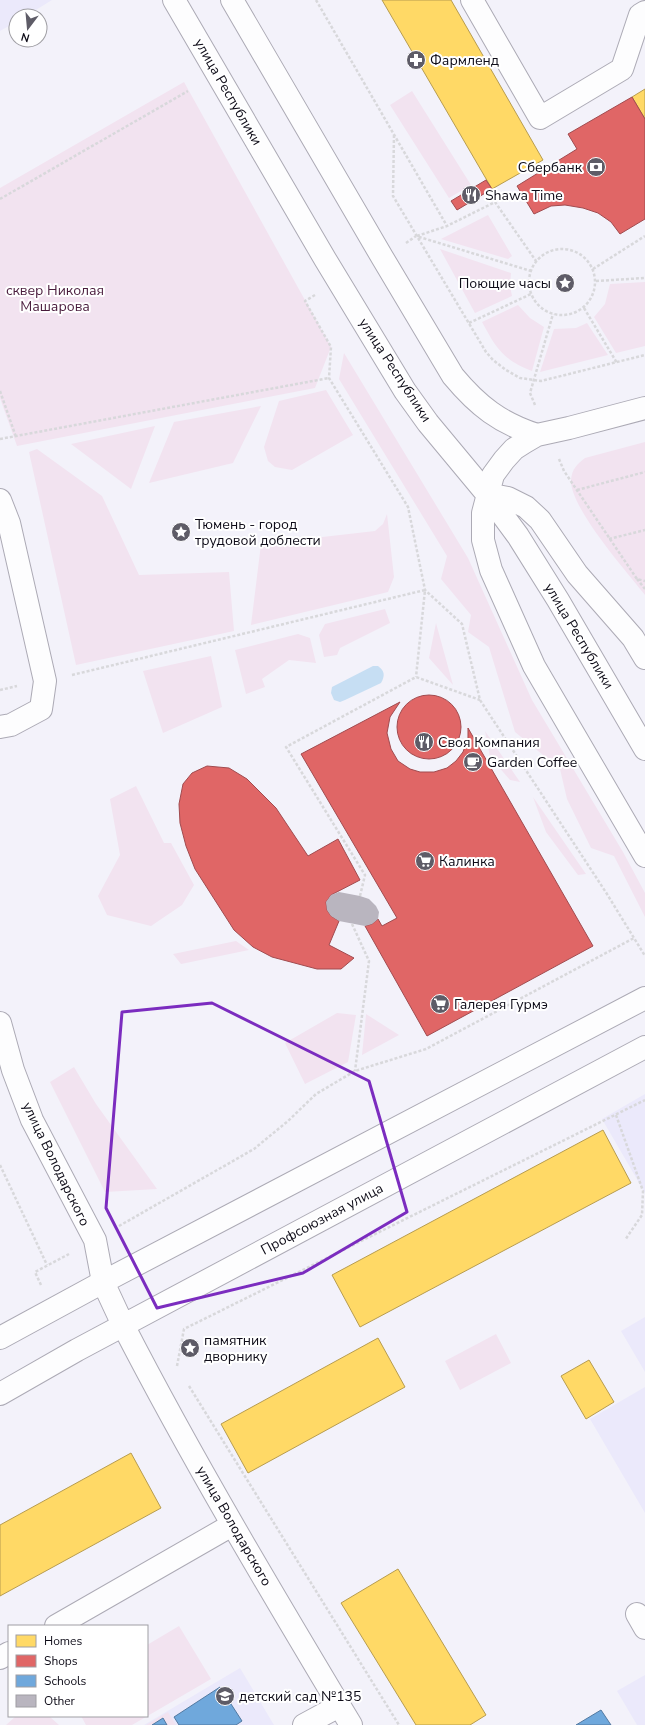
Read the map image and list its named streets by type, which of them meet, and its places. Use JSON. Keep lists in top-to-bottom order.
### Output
{
  "streets": {
    "main road": ["улица Республики", "улица Володарского", "Профсоюзная улица"]
  },
  "crossings": [
    ["улица Володарского", "Профсоюзная улица"]
  ],
  "parks": ["сквер Николая Машарова"],
  "places": {
    "pharmacy": ["Фармленд"],
    "bank": ["Сбербанк"],
    "restaurant": ["Shawa Time", "Своя Компания"],
    "place": ["Поющие часы", "Тюмень - город трудовой доблести", "памятник дворнику"],
    "cafe": ["Garden Coffee"],
    "supermarket": ["Калинка", "Галерея Гурмэ"],
    "school or university": ["детский сад №135"]
  },
  "legend": [
    "Homes",
    "Shops",
    "Schools",
    "Other"
  ],
  "north": "bottom"
}
